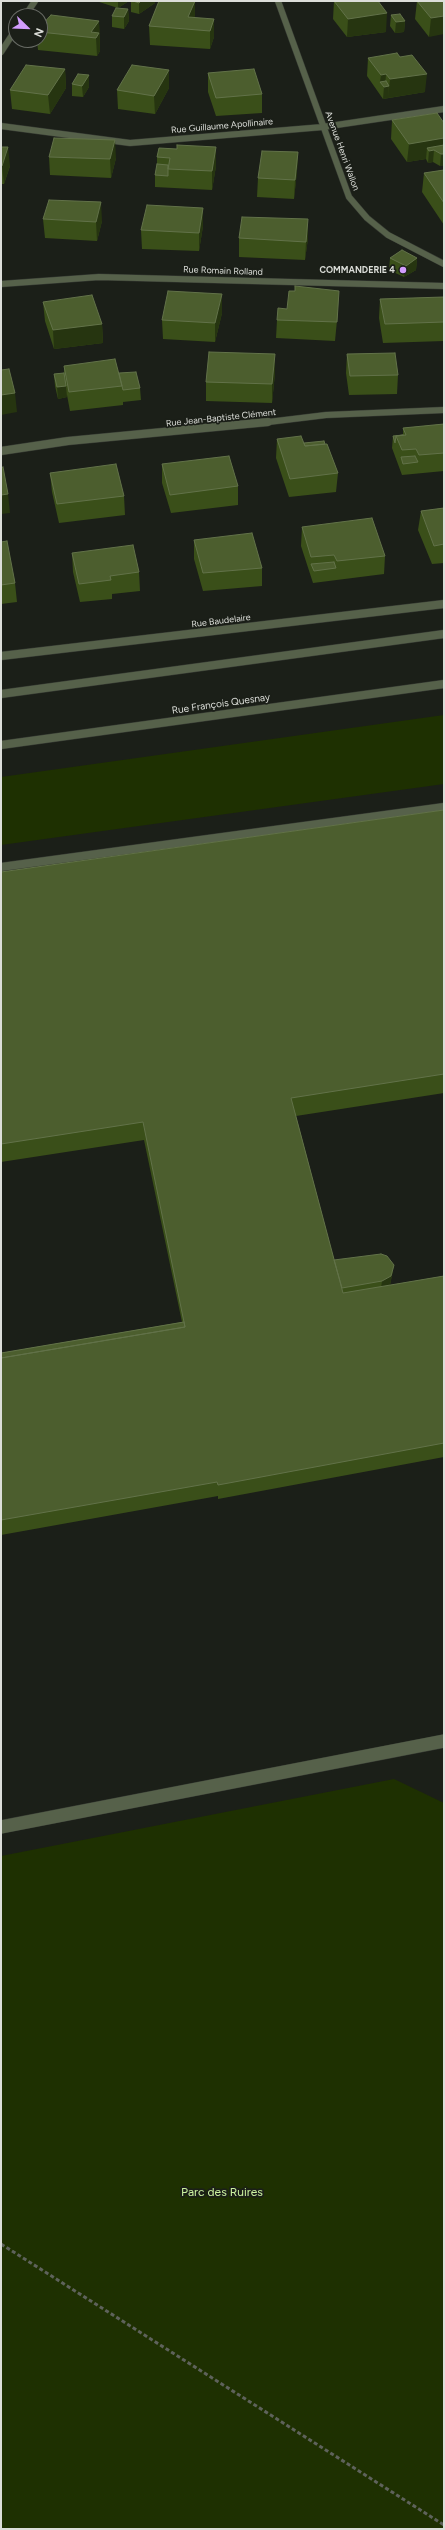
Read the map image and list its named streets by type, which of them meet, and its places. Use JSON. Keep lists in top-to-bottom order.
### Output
{
  "streets": {
    "street": [
      "Rue Guillaume Apollinaire",
      "Avenue Henri Wallon",
      "Rue Romain Rolland",
      "Rue Jean-Baptiste Clément",
      "Rue Baudelaire",
      "Rue François Quesnay"
    ]
  },
  "crossings": [
    ["Rue Guillaume Apollinaire", "Avenue Henri Wallon"]
  ],
  "parks": ["Parc des Ruires"],
  "places": ["COMMANDERIE 4"],
  "north": "bottom right"
}
